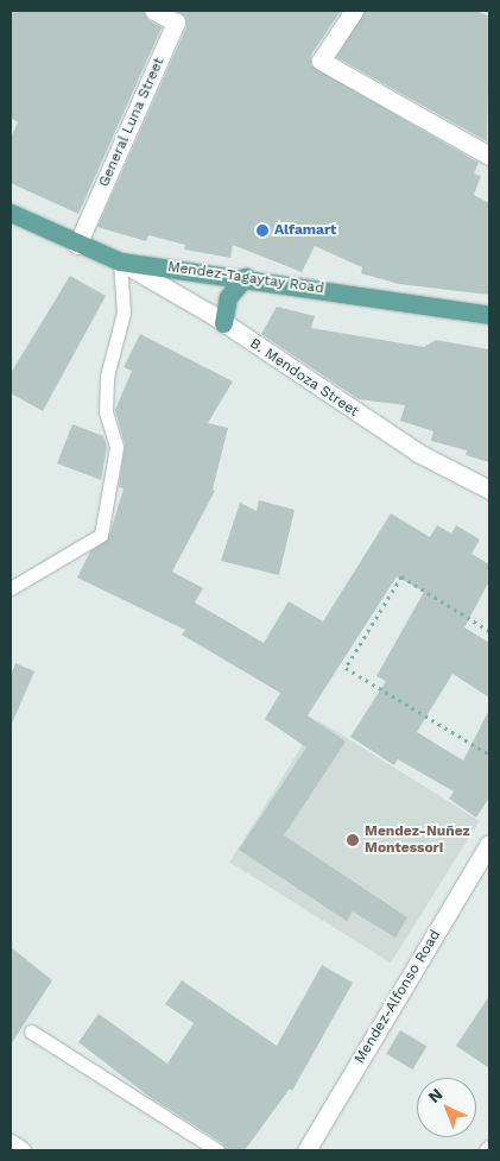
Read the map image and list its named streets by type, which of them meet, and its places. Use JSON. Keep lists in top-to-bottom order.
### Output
{
  "streets": {
    "main road": [
      "General Luna Street",
      "Mendez-Tagaytay Road",
      "B. Mendoza Street",
      "Mendez-Alfonso Road"
    ]
  },
  "crossings": [
    ["General Luna Street", "Mendez-Tagaytay Road"],
    ["Mendez-Tagaytay Road", "B. Mendoza Street"]
  ],
  "places": ["Alfamart", "Mendez-Nuñez Montessori"],
  "north": "top left"
}
